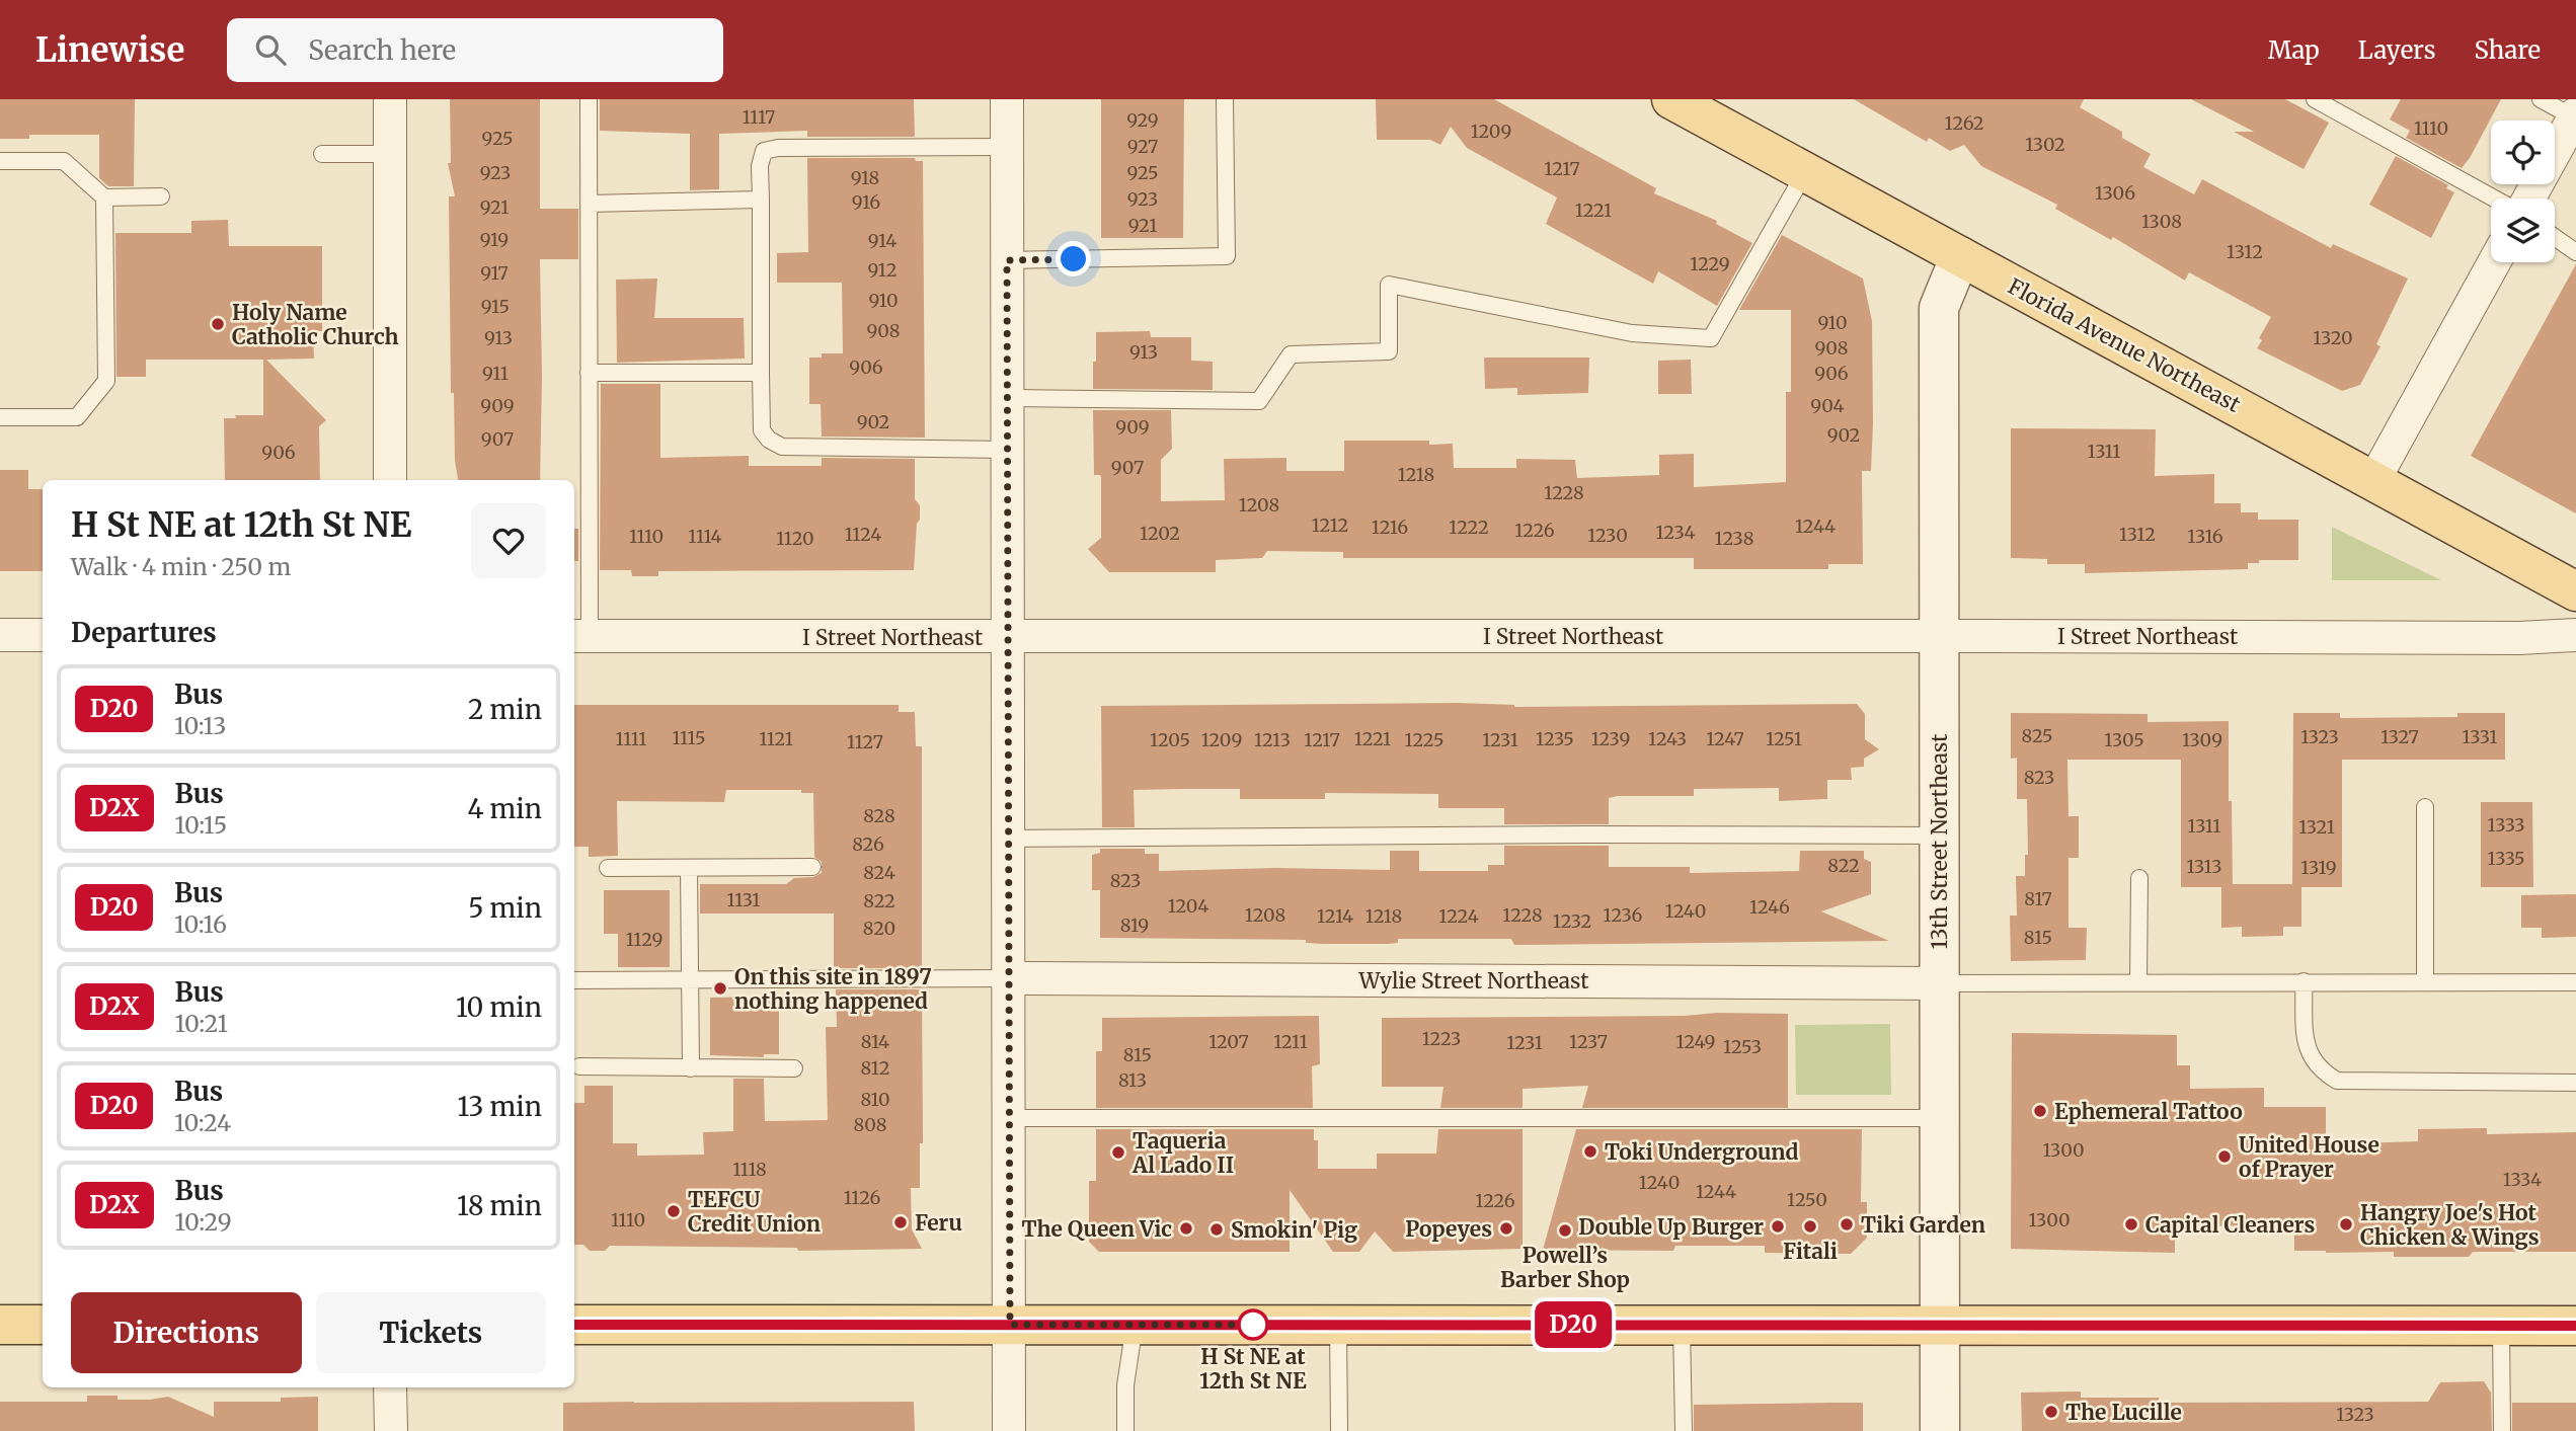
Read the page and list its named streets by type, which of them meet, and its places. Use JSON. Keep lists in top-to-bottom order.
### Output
{
  "streets": {
    "main road": ["Florida Avenue Northeast"],
    "street": ["I Street Northeast", "13th Street Northeast", "Wylie Street Northeast"]
  },
  "crossings": [
    ["Florida Avenue Northeast", "13th Street Northeast"],
    ["I Street Northeast", "13th Street Northeast"],
    ["13th Street Northeast", "Wylie Street Northeast"]
  ],
  "places": [
    "Holy Name Catholic Church",
    "On this site in 1897 nothing happened",
    "Ephemeral Tattoo",
    "Toki Underground",
    "Taqueria Al Lado II",
    "United House of Prayer",
    "TEFCU Credit Union",
    "Feru",
    "Tiki Garden",
    "Capital Cleaners",
    "Hangry Joe's Hot Chicken & Wings",
    "Double Up Burger",
    "Fitali",
    "The Queen Vic",
    "Popeyes",
    "Smokin' Pig",
    "Powell’s Barber Shop",
    "H St NE at 12th St NE",
    "The Lucille"
  ],
  "lines": ["bus line D20"],
  "house_numbers": [
    "1117",
    "929",
    "1262",
    "1110",
    "1209",
    "925",
    "1302",
    "927",
    "1217",
    "923",
    "925",
    "918",
    "1306",
    "923",
    "916",
    "921",
    "1221",
    "1308",
    "921",
    "919",
    "914",
    "1312",
    "1229",
    "912",
    "917",
    "910",
    "915",
    "910",
    "908",
    "913",
    "1320",
    "908",
    "913",
    "906",
    "911",
    "906",
    "909",
    "904",
    "902",
    "909",
    "902",
    "907",
    "1311",
    "906",
    "907",
    "1218",
    "1228",
    "1208",
    "1212",
    "1244",
    "1216",
    "1222",
    "1226",
    "1234",
    "1202",
    "1124",
    "1312",
    "1230",
    "1110",
    "1114",
    "1316",
    "1120",
    "1238",
    "825",
    "1323",
    "1327",
    "1331",
    "1115",
    "1111",
    "1121",
    "1221",
    "1235",
    "1239",
    "1243",
    "1247",
    "1251",
    "1205",
    "1209",
    "1213",
    "1217",
    "1225",
    "1231",
    "1305",
    "1309",
    "1127",
    "823",
    "828",
    "1333",
    "1311",
    "1321",
    "826",
    "1335",
    "822",
    "1313",
    "1319",
    "824",
    "823",
    "817",
    "1131",
    "822",
    "1204",
    "1246",
    "1240",
    "1208",
    "1228",
    "1236",
    "1214",
    "1218",
    "1224",
    "1232",
    "819",
    "820",
    "815",
    "1129",
    "1223",
    "814",
    "1207",
    "1211",
    "1237",
    "1249",
    "1231",
    "1253",
    "815",
    "812",
    "813",
    "810",
    "808",
    "1300",
    "1118",
    "1334",
    "1240",
    "1244",
    "1126",
    "1250",
    "1226",
    "1110",
    "1300",
    "1323"
  ],
  "page": {
    "header": "Linewise",
    "search": "Search here",
    "nav": ["Map", "Layers", "Share"],
    "on_map": "D20",
    "heading": [
      ["H St NE at 12th St NE", "Walk · 4 min · 250 m"],
      "Departures"
    ],
    "list": [
      {
        "mark": "D20",
        "name": "Bus",
        "note": "10:13",
        "value": "2 min"
      },
      {
        "mark": "D2X",
        "name": "Bus",
        "note": "10:15",
        "value": "4 min"
      },
      {
        "mark": "D20",
        "name": "Bus",
        "note": "10:16",
        "value": "5 min"
      },
      {
        "mark": "D2X",
        "name": "Bus",
        "note": "10:21",
        "value": "10 min"
      },
      {
        "mark": "D20",
        "name": "Bus",
        "note": "10:24",
        "value": "13 min"
      },
      {
        "mark": "D2X",
        "name": "Bus",
        "note": "10:29",
        "value": "18 min"
      }
    ],
    "buttons": ["Directions", "Tickets"]
  }
}
